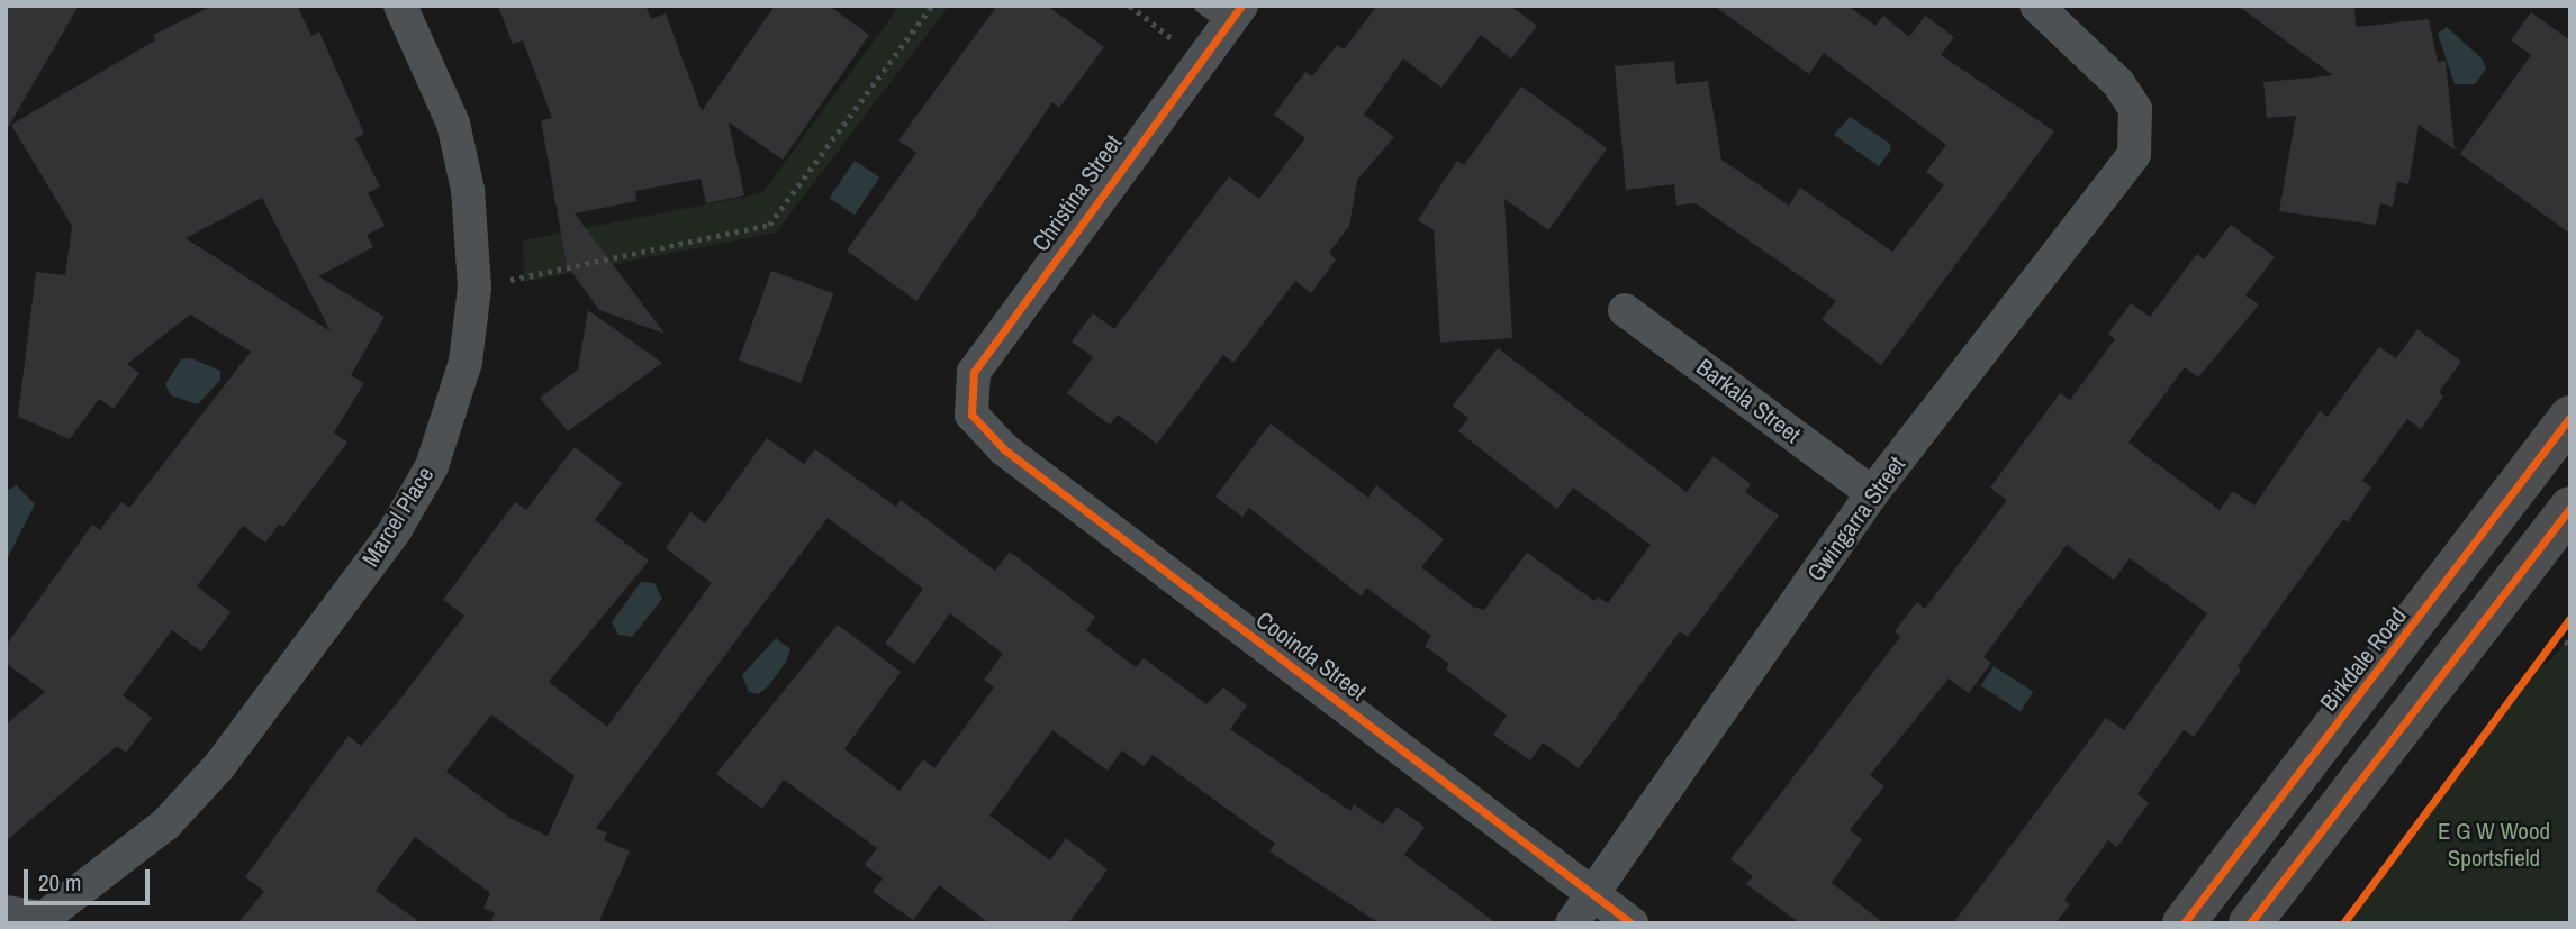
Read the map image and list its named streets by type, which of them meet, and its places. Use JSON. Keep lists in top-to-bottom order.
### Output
{
  "streets": {
    "main road": ["Birkdale Road"],
    "street": [
      "Christina Street",
      "Barkala Street",
      "Marcel Place",
      "Gwingarra Street",
      "Cooinda Street"
    ]
  },
  "crossings": [
    ["Christina Street", "Cooinda Street"],
    ["Barkala Street", "Gwingarra Street"],
    ["Gwingarra Street", "Cooinda Street"]
  ],
  "parks": ["E G W Wood Sportsfield"],
  "scale_bar": "20 m"
}
